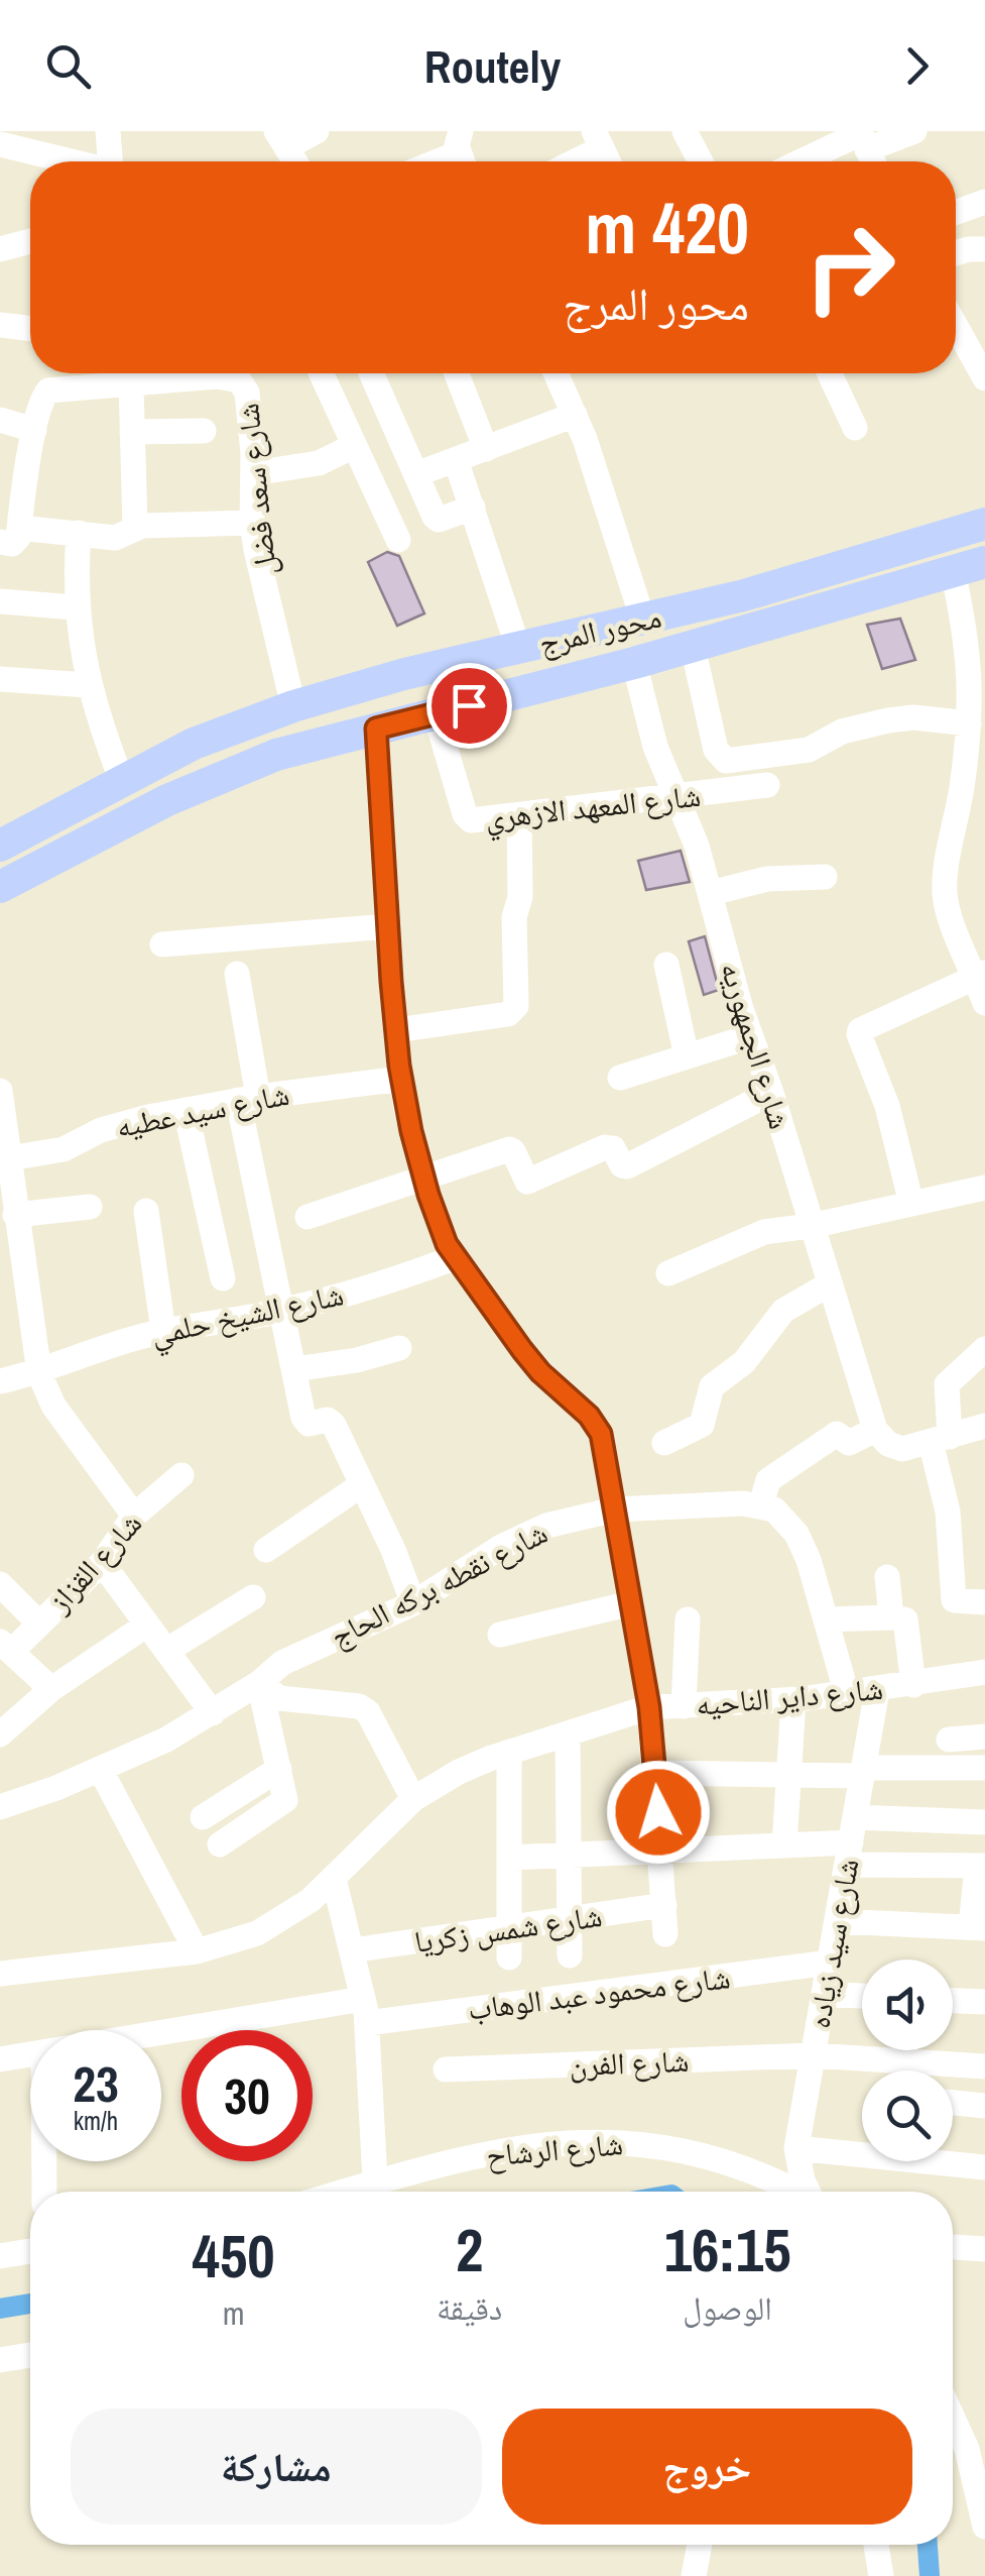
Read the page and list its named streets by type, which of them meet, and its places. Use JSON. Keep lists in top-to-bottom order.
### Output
{
  "streets": {
    "main road": ["محور المرج"],
    "street": [
      "شارع سعد فضل",
      "شارع المعهد الازهري",
      "شارع الجمهوريه",
      "شارع سيد عطيه",
      "شارع الشيخ حلمي",
      "شارع القزاز",
      "شارع نقطه بركه الحاج",
      "شارع داير الناحيه",
      "شارع شمس زكريا",
      "شارع سيد زياده",
      "شارع محمود عبد الوهاب",
      "شارع الفرن",
      "شارع الرشاح"
    ]
  },
  "crossings": [
    ["شارع سعد فضل", "محور المرج"],
    ["محور المرج", "شارع المعهد الازهري"],
    ["محور المرج", "شارع الجمهوريه"],
    ["شارع المعهد الازهري", "شارع الجمهوريه"],
    ["شارع داير الناحيه", "شارع سيد زياده"],
    ["شارع سيد زياده", "شارع محمود عبد الوهاب"],
    ["شارع سيد زياده", "شارع الفرن"]
  ],
  "page": {
    "header": "Routely",
    "turn": ["420 m", "محور المرج"],
    "speed": "23 km/h",
    "limit": "30",
    "eta": [
      "16:15",
      "الوصول",
      "2",
      "دقيقة",
      "450",
      "m"
    ],
    "buttons": ["خروج", "مشاركة"]
  }
}
